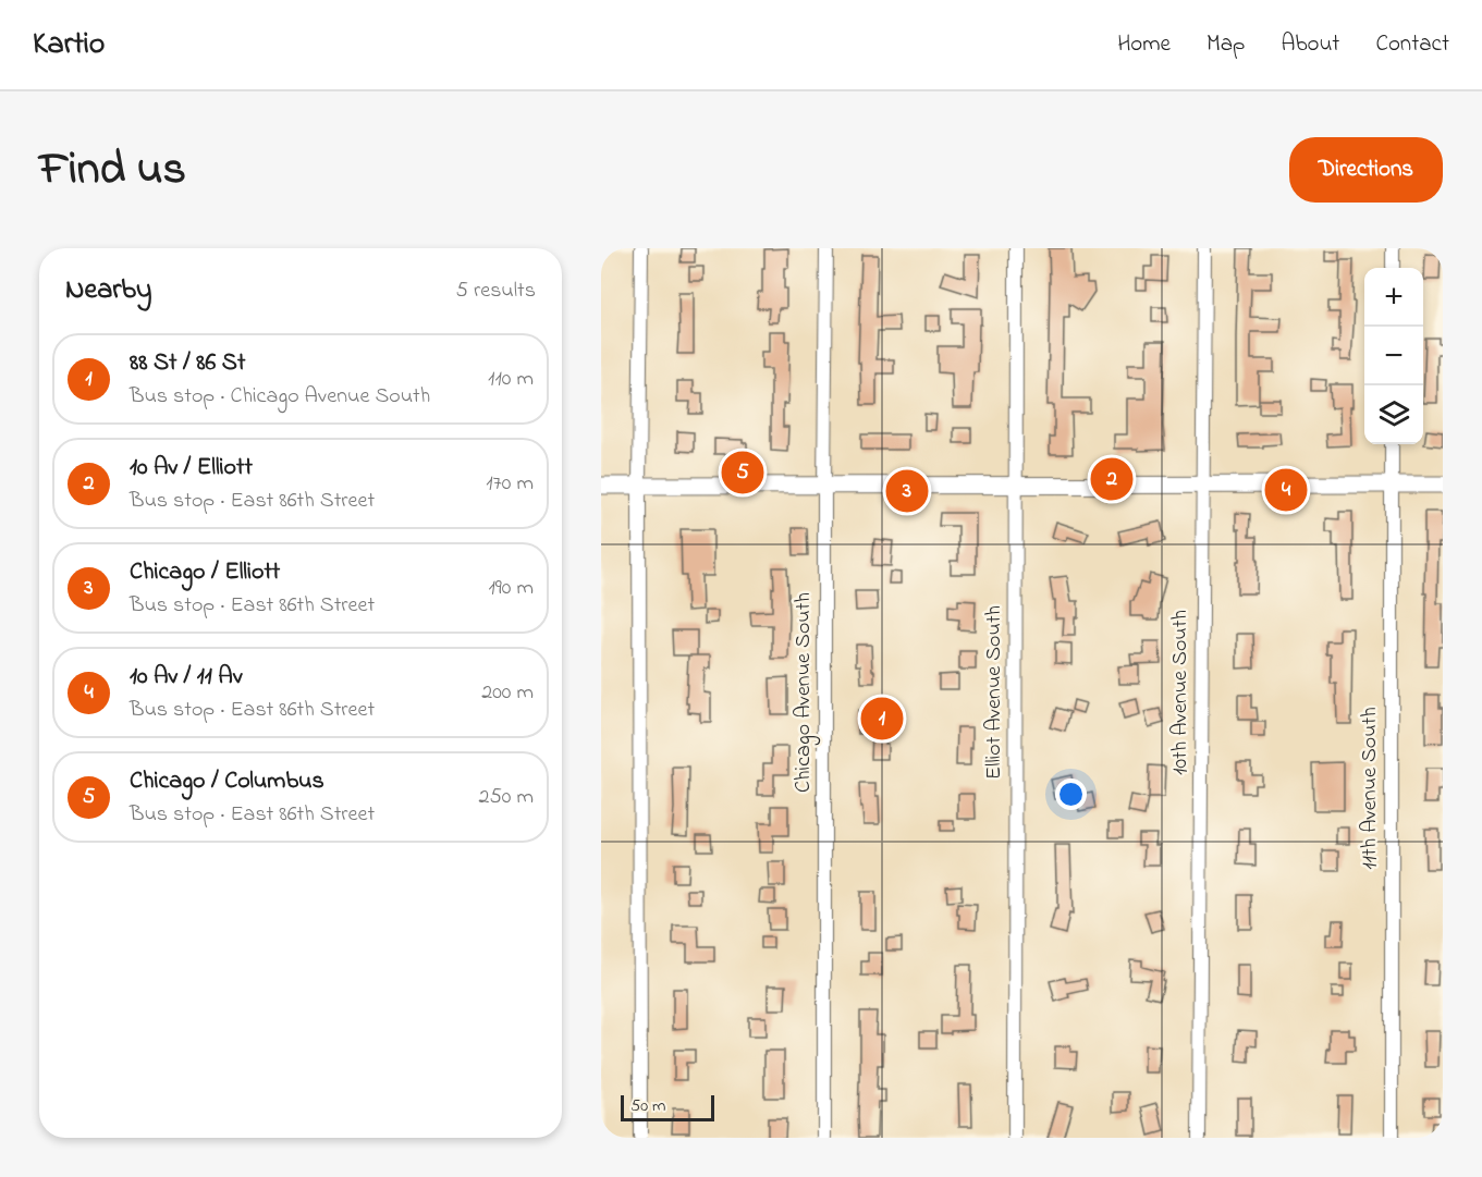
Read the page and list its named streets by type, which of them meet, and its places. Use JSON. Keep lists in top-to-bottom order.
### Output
{
  "streets": {
    "street": [
      "Chicago Avenue South",
      "Elliot Avenue South",
      "10th Avenue South",
      "11th Avenue South"
    ]
  },
  "scale_bar": "50 m",
  "page": {
    "header": "Kartio",
    "nav": [
      "Home",
      "Map",
      "About",
      "Contact"
    ],
    "title": "Find us",
    "buttons": "Directions",
    "heading": ["Nearby", "5 results"],
    "map_buttons": ["+", "−"],
    "list": [
      {
        "mark": "1",
        "name": "88 St / 86 St",
        "note": "Bus stop · Chicago Avenue South",
        "value": "110 m"
      },
      {
        "mark": "2",
        "name": "10 Av / Elliott",
        "note": "Bus stop · East 86th Street",
        "value": "170 m"
      },
      {
        "mark": "3",
        "name": "Chicago / Elliott",
        "note": "Bus stop · East 86th Street",
        "value": "190 m"
      },
      {
        "mark": "4",
        "name": "10 Av / 11 Av",
        "note": "Bus stop · East 86th Street",
        "value": "200 m"
      },
      {
        "mark": "5",
        "name": "Chicago / Columbus",
        "note": "Bus stop · East 86th Street",
        "value": "250 m"
      }
    ],
    "pins": [
      "5",
      "2",
      "4",
      "3",
      "1"
    ],
    "scale": "50 m"
  }
}
